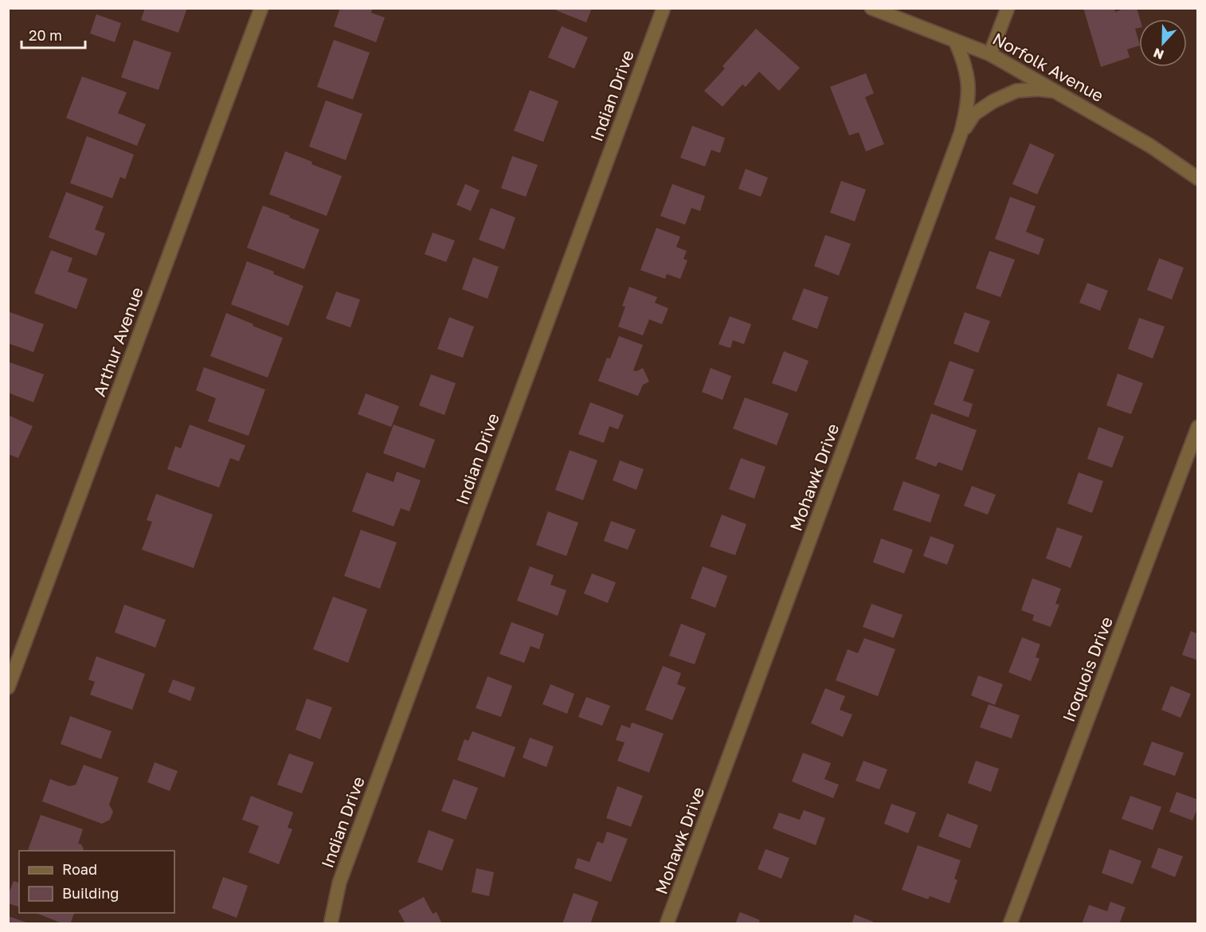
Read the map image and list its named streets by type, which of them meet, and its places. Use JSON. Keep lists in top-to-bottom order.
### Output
{
  "streets": {
    "street": [
      "Norfolk Avenue",
      "Indian Drive",
      "Arthur Avenue",
      "Mohawk Drive",
      "Iroquois Drive"
    ]
  },
  "crossings": [
    ["Norfolk Avenue", "Mohawk Drive"]
  ],
  "legend": ["Road", "Building"],
  "scale_bar": "20 m",
  "north": "bottom"
}
